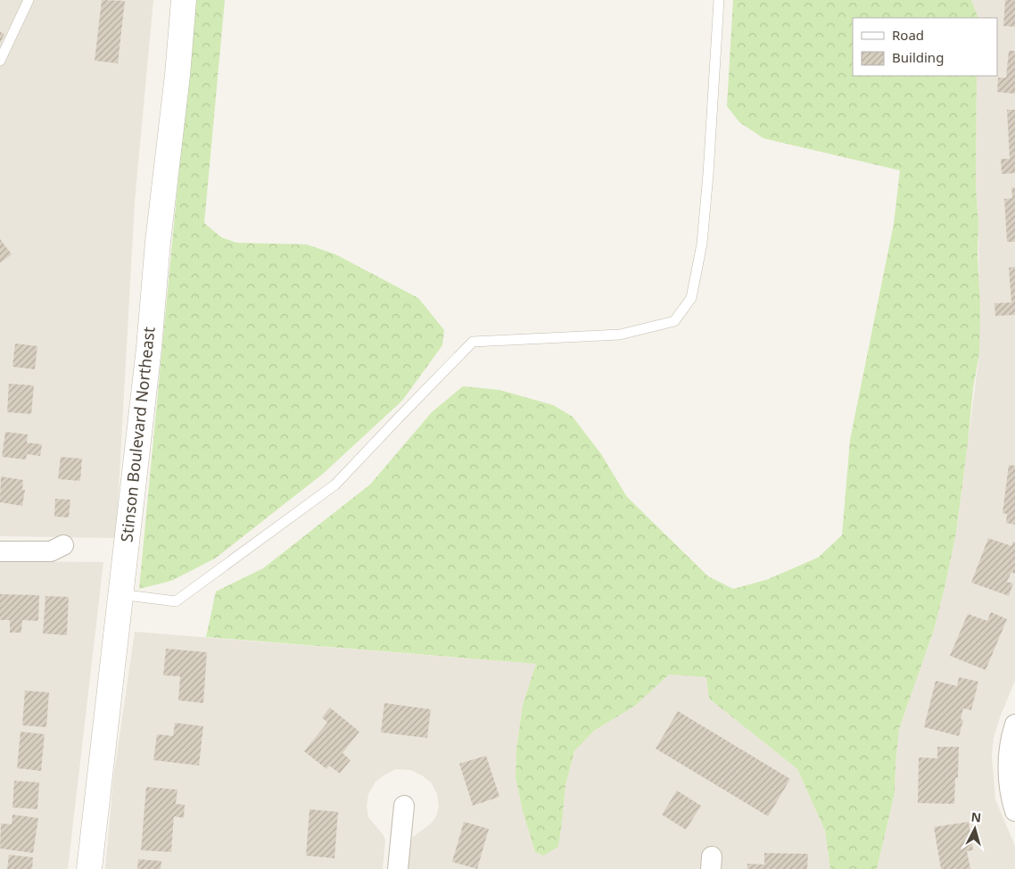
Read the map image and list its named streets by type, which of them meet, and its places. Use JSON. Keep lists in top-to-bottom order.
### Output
{
  "streets": {
    "street": ["Stinson Boulevard Northeast"]
  },
  "legend": ["Road", "Building"],
  "north": "top"
}
